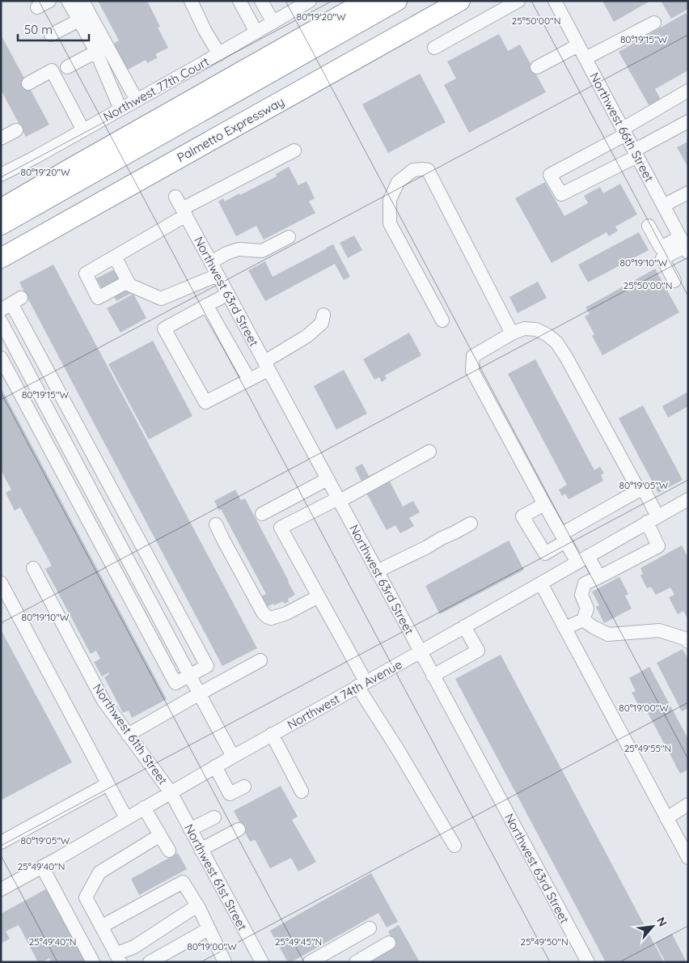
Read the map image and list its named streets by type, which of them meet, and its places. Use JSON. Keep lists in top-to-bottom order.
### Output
{
  "streets": {
    "highway": ["Palmetto Expressway"],
    "street": [
      "Northwest 77th Court",
      "Northwest 66th Street",
      "Northwest 63rd Street",
      "Northwest 74th Avenue",
      "Northwest 61th Street",
      "Northwest 61st Street"
    ]
  },
  "crossings": [
    ["Northwest 63rd Street", "Northwest 74th Avenue"],
    ["Northwest 74th Avenue", "Northwest 61th Street"],
    ["Northwest 74th Avenue", "Northwest 61st Street"],
    ["Northwest 61th Street", "Northwest 61st Street"]
  ],
  "scale_bar": "50 m",
  "north": "top right",
  "coordinates": [
    "80°19'20\"W",
    "25°50'00\"N",
    "80°19'15\"W",
    "80°19'10\"W",
    "80°19'05\"W",
    "80°19'00\"W",
    "25°49'55\"N",
    "25°49'40\"N",
    "25°49'45\"N",
    "25°49'50\"N"
  ]
}
